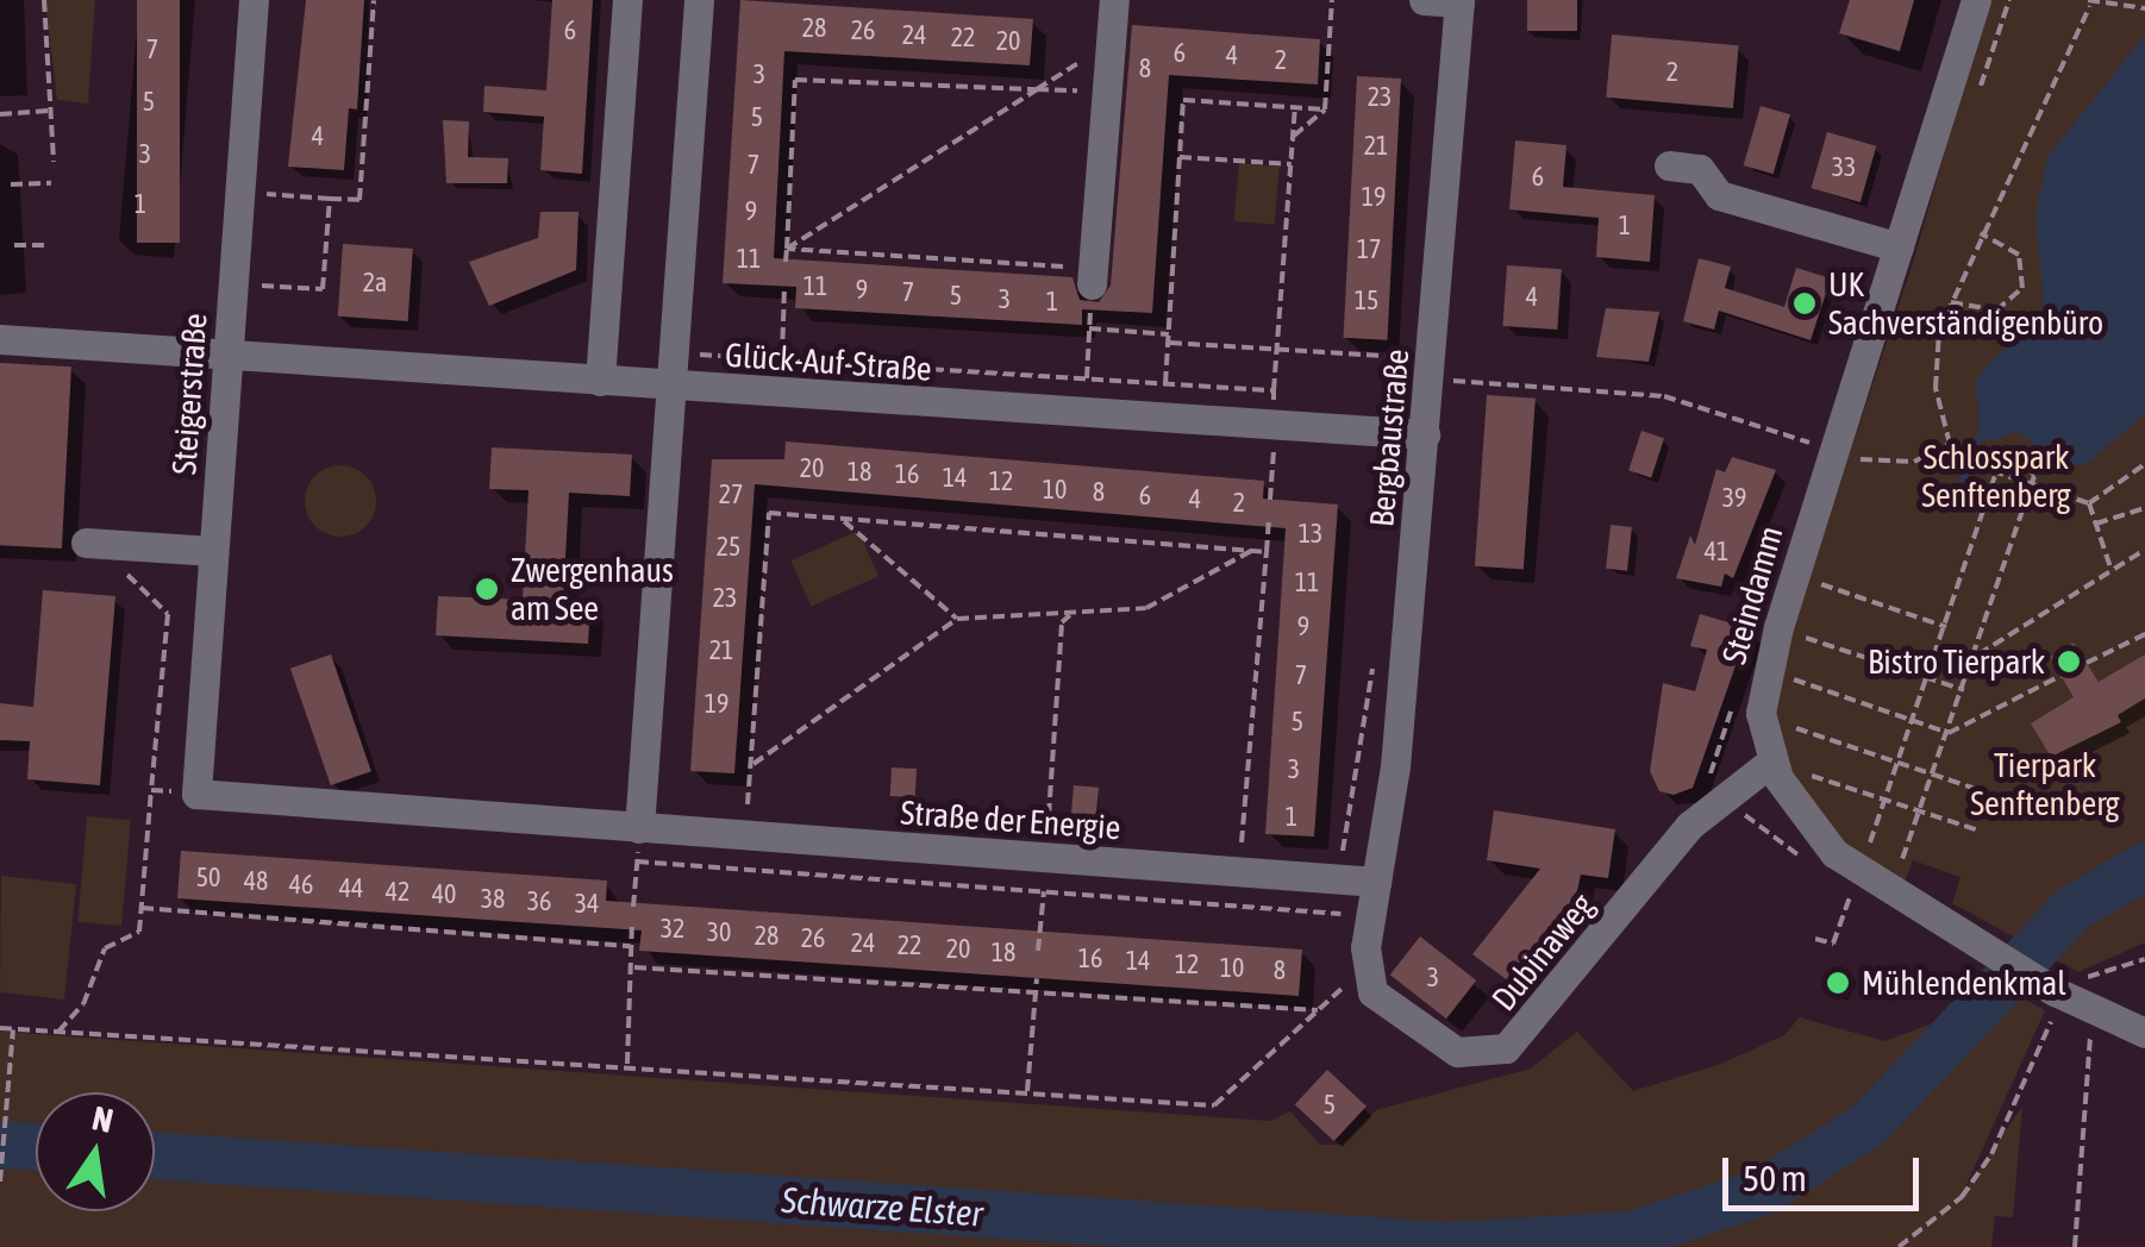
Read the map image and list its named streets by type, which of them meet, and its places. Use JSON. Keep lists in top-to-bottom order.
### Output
{
  "streets": {
    "street": [
      "Glück-Auf-Straße",
      "Steigerstraße",
      "Bergbaustraße",
      "Steindamm",
      "Straße der Energie",
      "Dubinaweg"
    ]
  },
  "crossings": [
    ["Glück-Auf-Straße", "Steigerstraße"],
    ["Glück-Auf-Straße", "Bergbaustraße"],
    ["Steigerstraße", "Straße der Energie"],
    ["Bergbaustraße", "Straße der Energie"],
    ["Steindamm", "Dubinaweg"]
  ],
  "water": ["Schwarze Elster"],
  "parks": ["Schlosspark Senftenberg", "Tierpark Senftenberg"],
  "places": [
    "UK Sachverständigenbüro",
    "Zwergenhaus am See",
    "Bistro Tierpark",
    "Mühlendenkmal"
  ],
  "house_numbers": [
    "28",
    "6",
    "26",
    "24",
    "22",
    "20",
    "7",
    "6",
    "4",
    "2",
    "8",
    "2",
    "3",
    "23",
    "5",
    "5",
    "4",
    "21",
    "3",
    "7",
    "33",
    "6",
    "19",
    "1",
    "9",
    "1",
    "17",
    "11",
    "2a",
    "11",
    "9",
    "7",
    "5",
    "4",
    "3",
    "15",
    "1",
    "20",
    "18",
    "16",
    "14",
    "12",
    "10",
    "8",
    "27",
    "6",
    "39",
    "4",
    "2",
    "13",
    "25",
    "41",
    "11",
    "23",
    "9",
    "21",
    "7",
    "19",
    "5",
    "3",
    "1",
    "50",
    "48",
    "46",
    "44",
    "42",
    "40",
    "38",
    "36",
    "34",
    "32",
    "30",
    "28",
    "26",
    "24",
    "22",
    "20",
    "18",
    "16",
    "14",
    "12",
    "10",
    "8",
    "3",
    "5"
  ],
  "scale_bar": "50 m",
  "north": "top"
}
